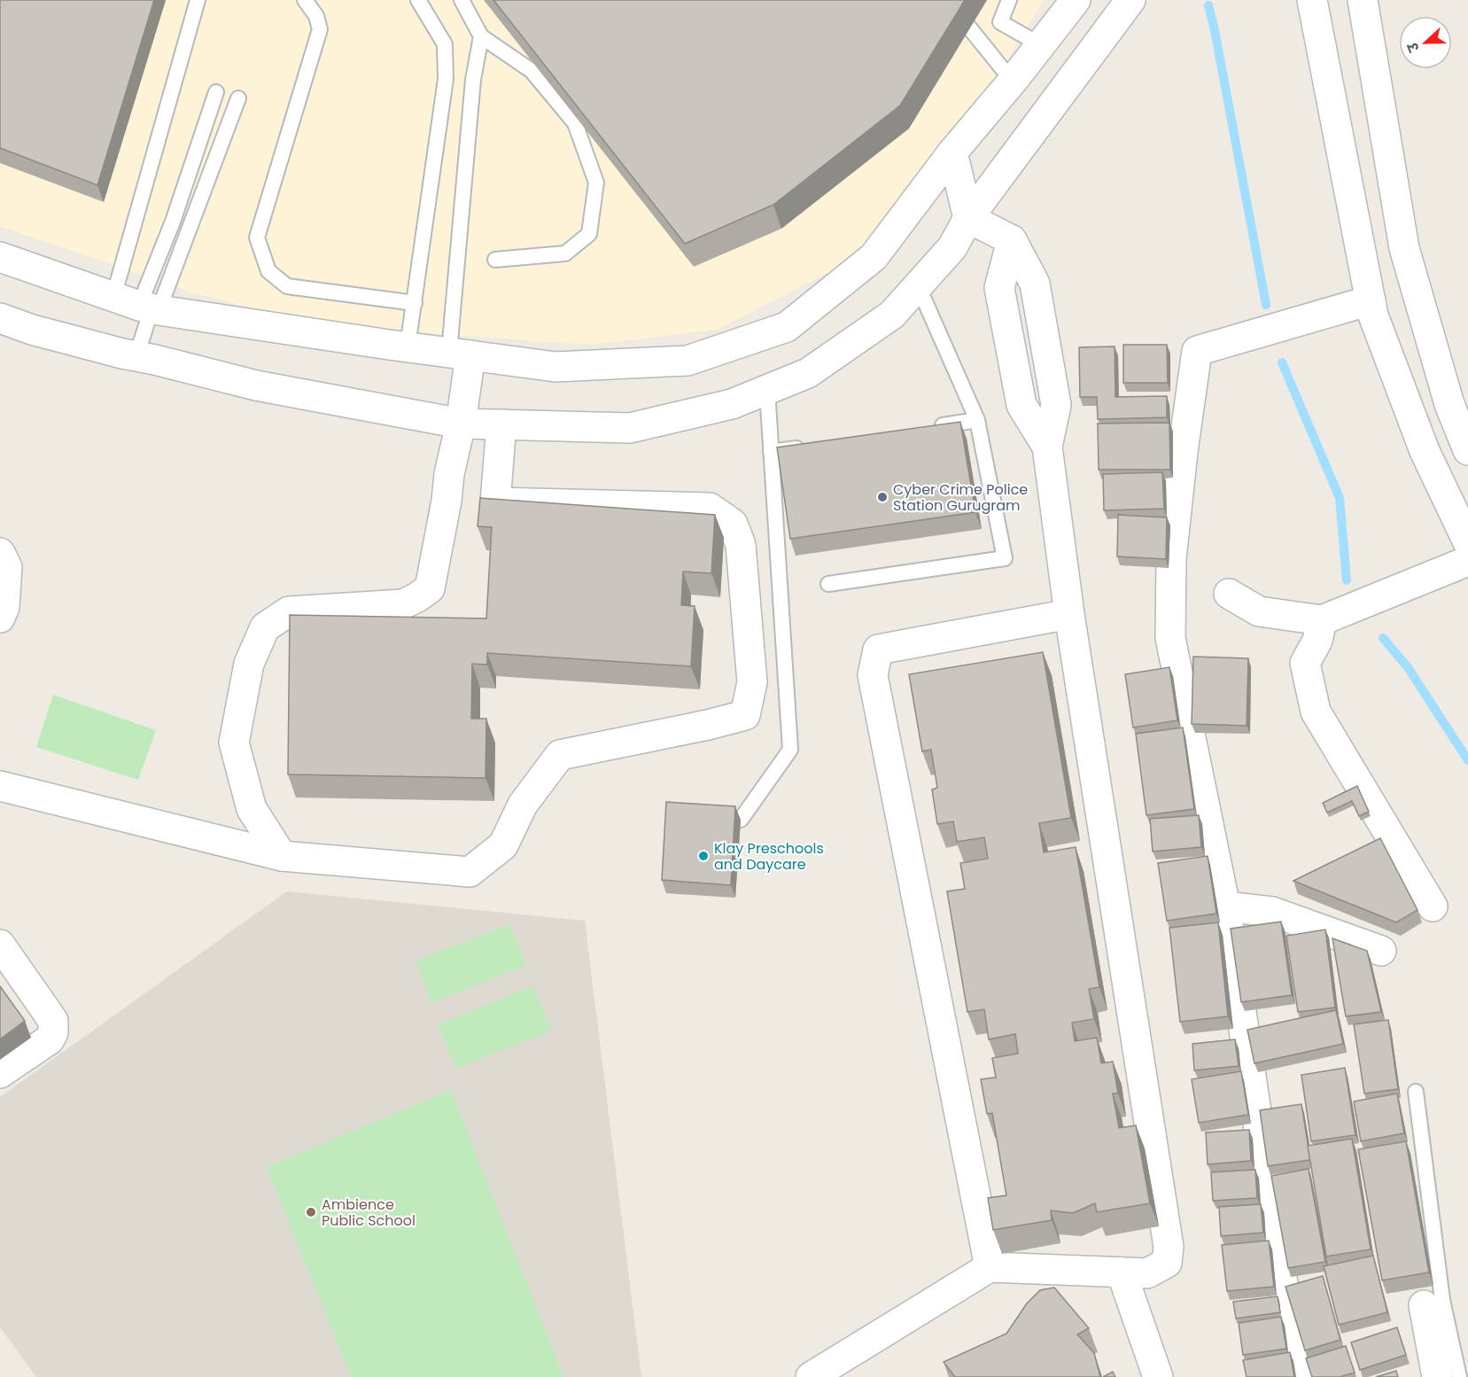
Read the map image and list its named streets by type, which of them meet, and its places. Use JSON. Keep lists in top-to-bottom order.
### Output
{
  "places": ["Cyber Crime Police Station Gurugram", "Klay Preschools and Daycare", "Ambience Public School"],
  "north": "left"
}
